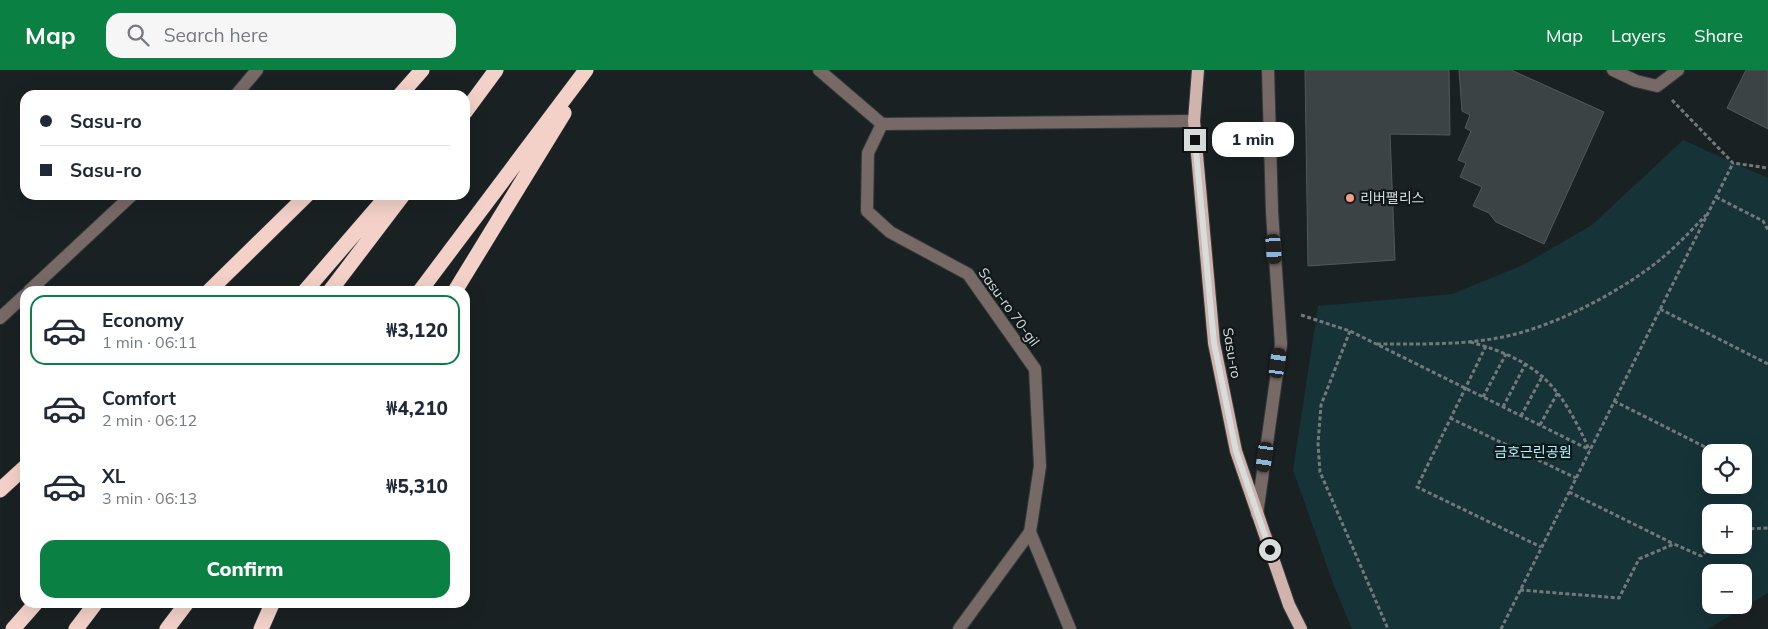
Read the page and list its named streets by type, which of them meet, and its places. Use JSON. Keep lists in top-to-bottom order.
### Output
{
  "streets": {
    "main road": ["Sasu-ro"],
    "street": ["Sasu-ro 70-gil"]
  },
  "parks": ["금호근린공원"],
  "places": ["리버팰리스"],
  "page": {
    "header": "Map",
    "search": "Search here",
    "nav": ["Map", "Layers", "Share"],
    "banner": ["Sasu-ro", "Sasu-ro"],
    "bubble": "1 min",
    "list": [
      {
        "name": "Economy",
        "note": "1 min · 06:11",
        "value": "₩3,120"
      },
      {
        "name": "Comfort",
        "note": "2 min · 06:12",
        "value": "₩4,210"
      },
      {
        "name": "XL",
        "note": "3 min · 06:13",
        "value": "₩5,310"
      }
    ],
    "map_buttons": ["+", "−"],
    "buttons": "Confirm"
  }
}
